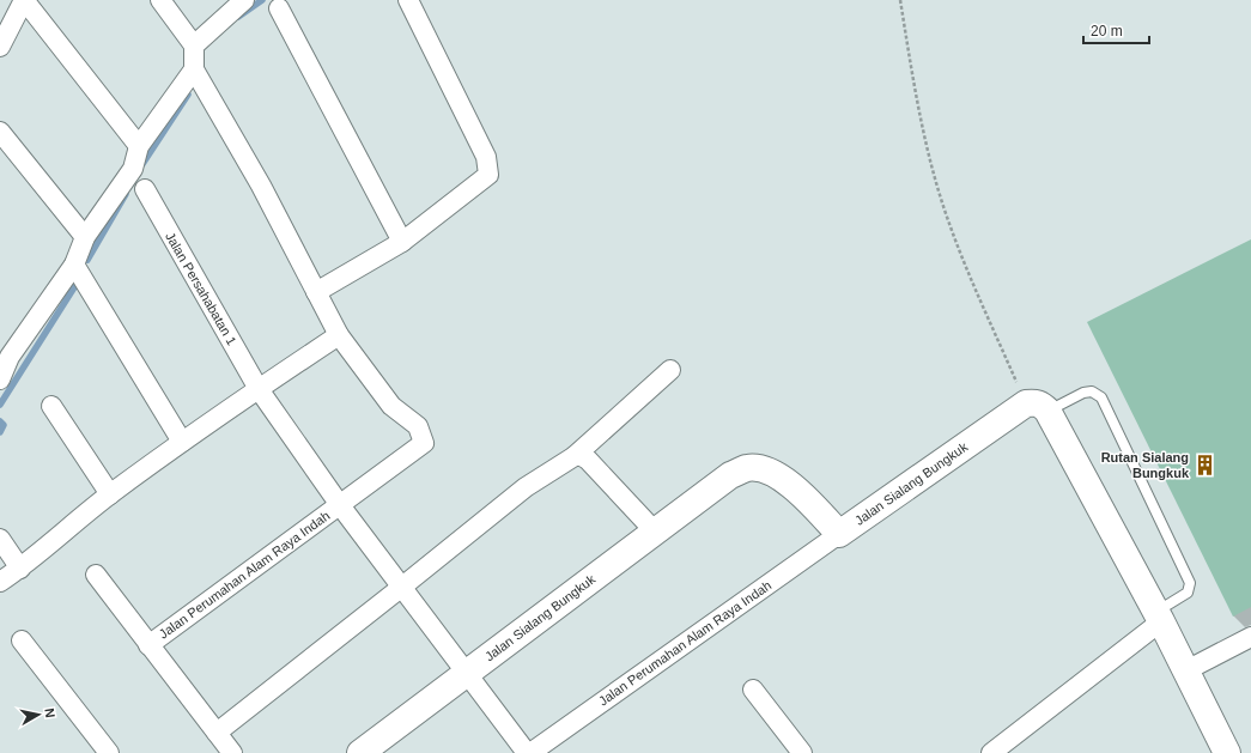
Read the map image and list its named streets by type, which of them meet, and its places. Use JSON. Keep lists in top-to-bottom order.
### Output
{
  "streets": {
    "street": ["Jalan Persahabatan 1", "Jalan Sialang Bungkuk", "Jalan Perumahan Alam Raya Indah"]
  },
  "crossings": [
    ["Jalan Persahabatan 1", "Jalan Perumahan Alam Raya Indah"],
    ["Jalan Sialang Bungkuk", "Jalan Perumahan Alam Raya Indah"]
  ],
  "places": {
    "building": ["Rutan Sialang Bungkuk"]
  },
  "scale_bar": "20 m",
  "north": "right"
}
